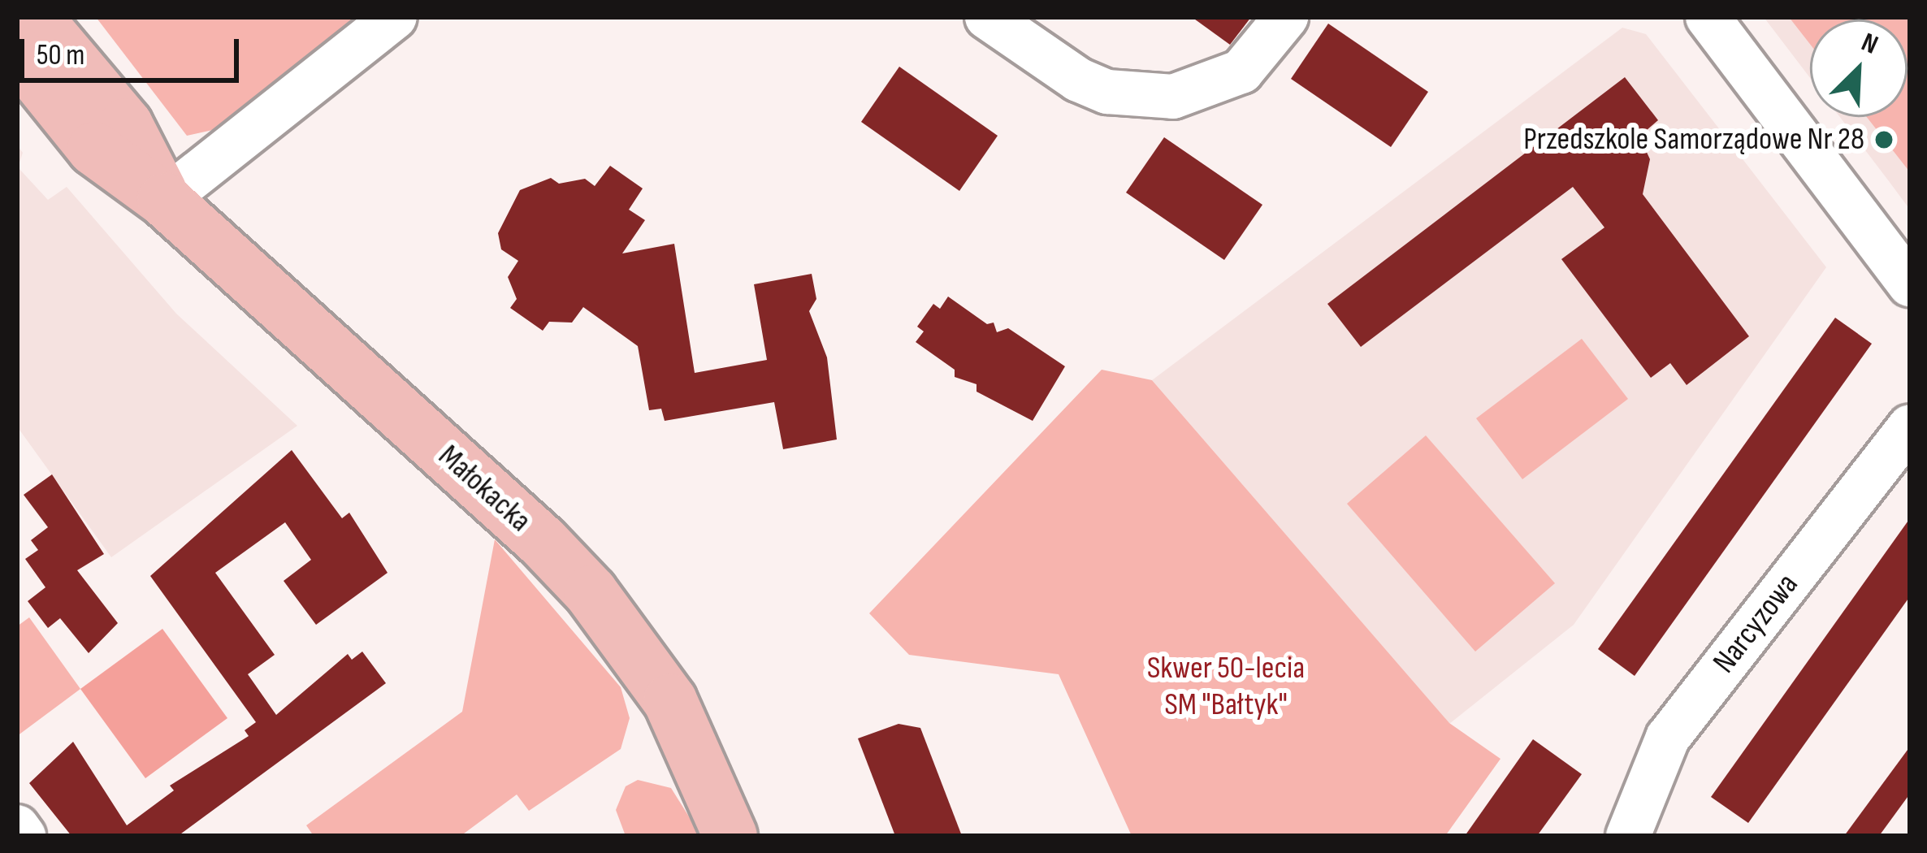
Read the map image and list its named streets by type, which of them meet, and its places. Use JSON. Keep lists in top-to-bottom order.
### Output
{
  "streets": {
    "main road": ["Małokacka"],
    "street": ["Narcyzowa"]
  },
  "parks": ["Skwer 50-lecia SM \"Bałtyk\""],
  "places": ["Przedszkole Samorządowe Nr 28"],
  "scale_bar": "50 m",
  "north": "top right"
}
